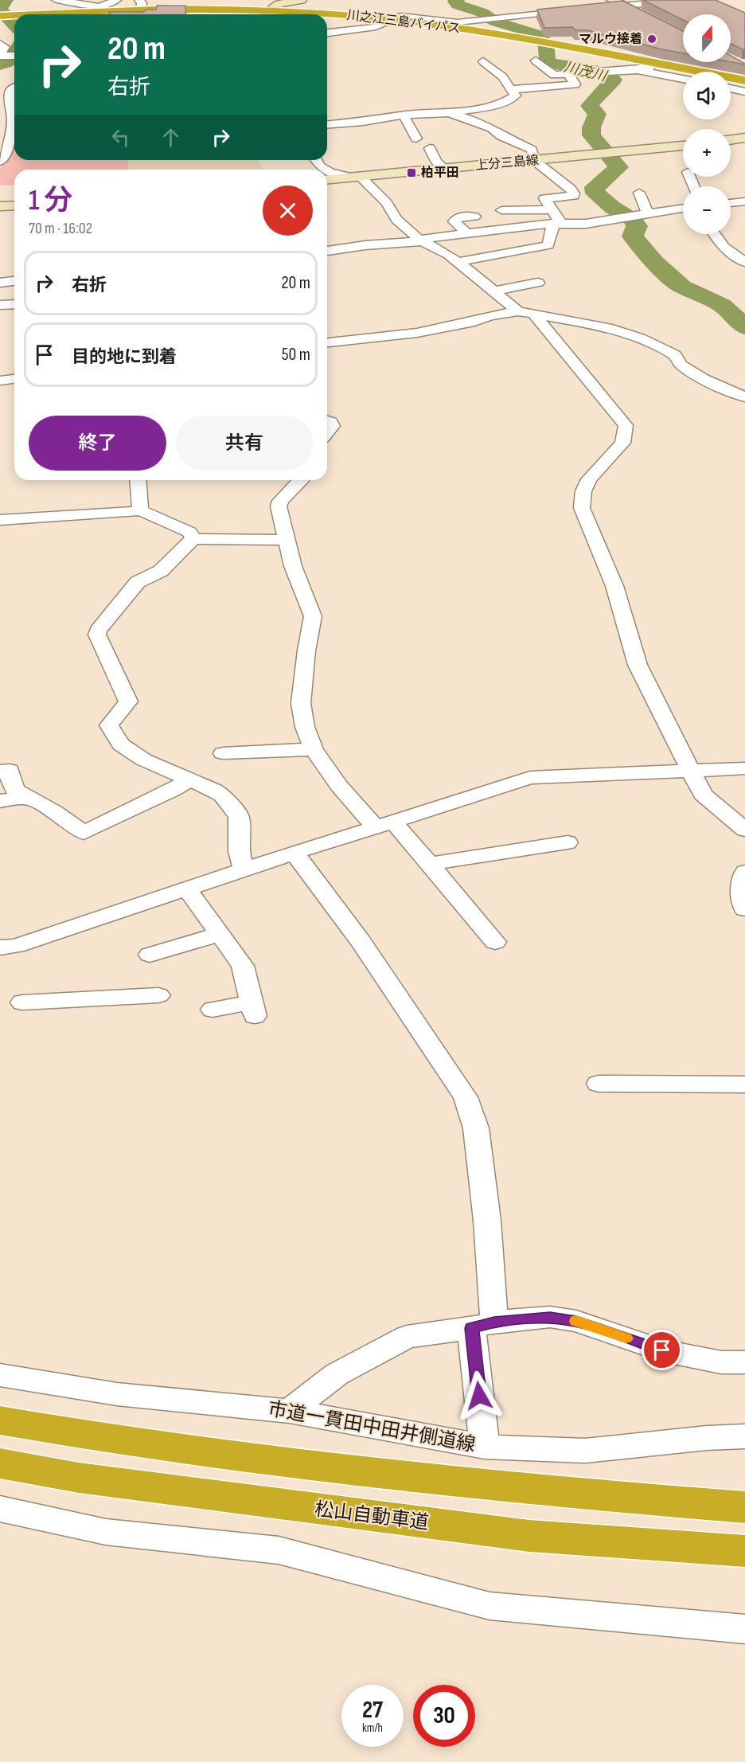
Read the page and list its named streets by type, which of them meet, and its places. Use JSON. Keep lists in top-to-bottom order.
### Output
{
  "streets": {
    "highway": ["川之江三島バイパス", "松山自動車道"],
    "main road": ["上分三島線"],
    "street": ["市道一貫田中田井側道線"]
  },
  "water": ["川茂川"],
  "places": {
    "other": ["マルウ接着"],
    "transit": ["柏平田"]
  },
  "north": "top",
  "page": {
    "map_buttons": ["+", "−"],
    "turn": ["20 m", "右折"],
    "heading": ["1 分", "70 m · 16:02"],
    "list": [
      {
        "name": "右折",
        "value": "20 m"
      },
      {
        "name": "目的地に到着",
        "value": "50 m"
      }
    ],
    "buttons": ["終了", "共有"],
    "speed": "27 km/h",
    "limit": "30"
  }
}
